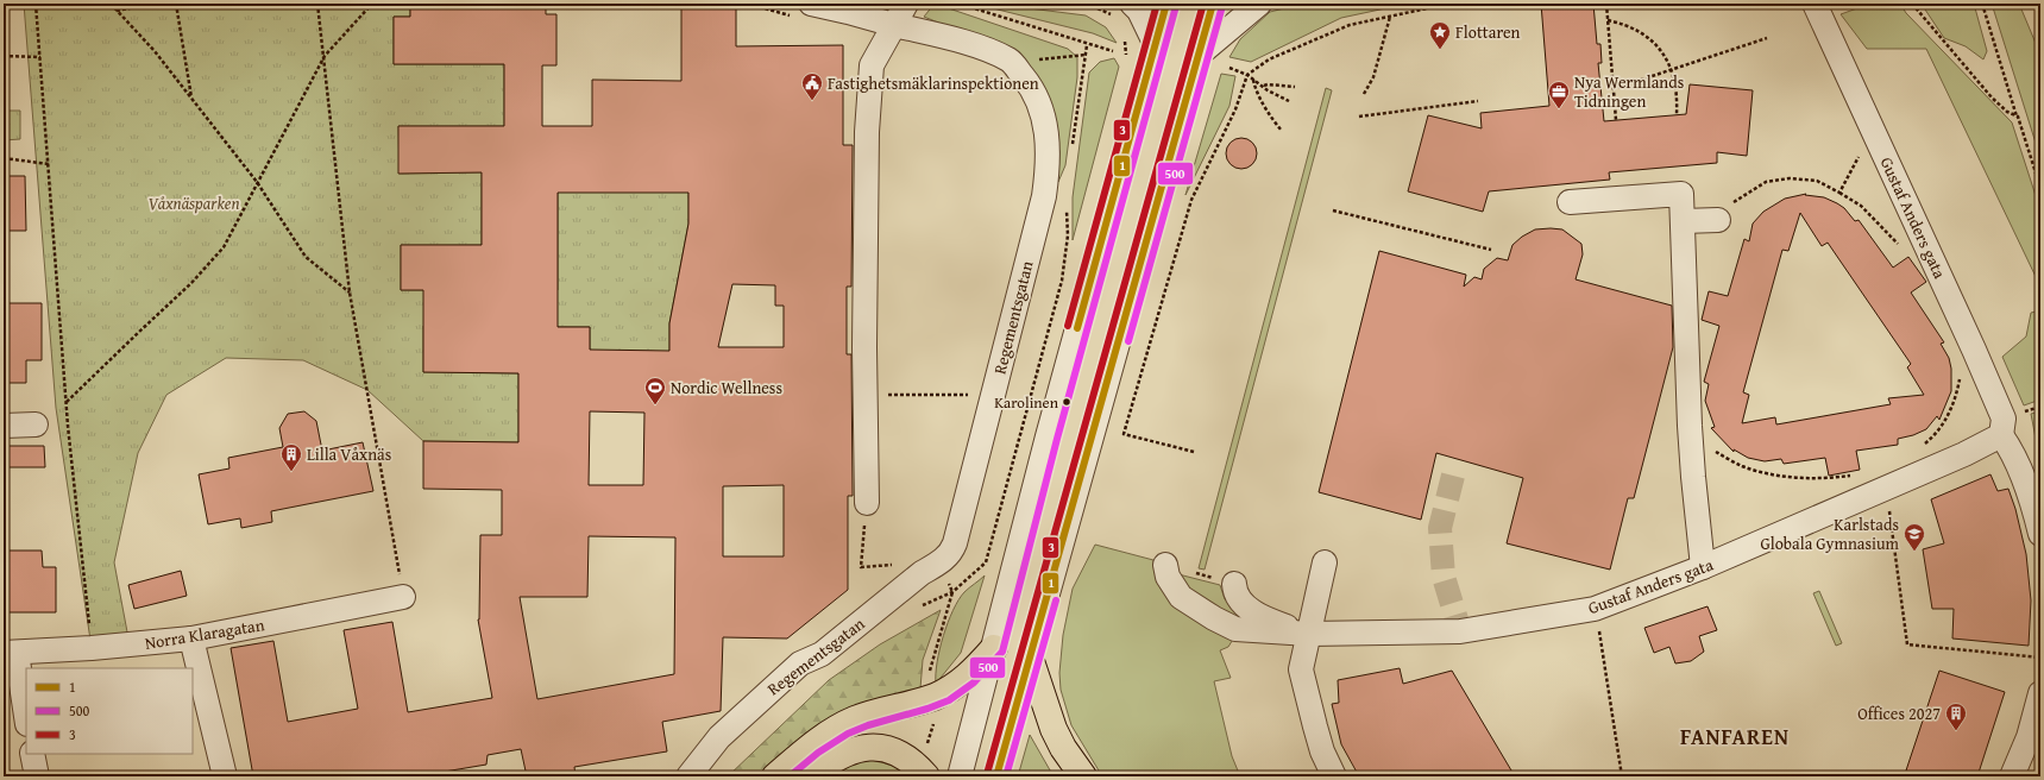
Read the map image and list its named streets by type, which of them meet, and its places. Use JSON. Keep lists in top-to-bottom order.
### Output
{
  "streets": {
    "street": ["Gustaf Anders gata", "Regementsgatan", "Norra Klaragatan"]
  },
  "districts": ["FANFAREN"],
  "parks": ["Våxnäsparken"],
  "places": {
    "place": ["Flottaren"],
    "public building": ["Fastighetsmäklarinspektionen"],
    "office": ["Nya Wermlands Tidningen"],
    "other": ["Karolinen"],
    "sports": ["Nordic Wellness"],
    "building": ["Lilla Våxnäs", "Offices 2027"],
    "school or university": ["Karlstads Globala Gymnasium"]
  },
  "lines": ["transit line 1", "transit line 3", "transit line 500"],
  "legend": ["1", "500", "3"]
}
